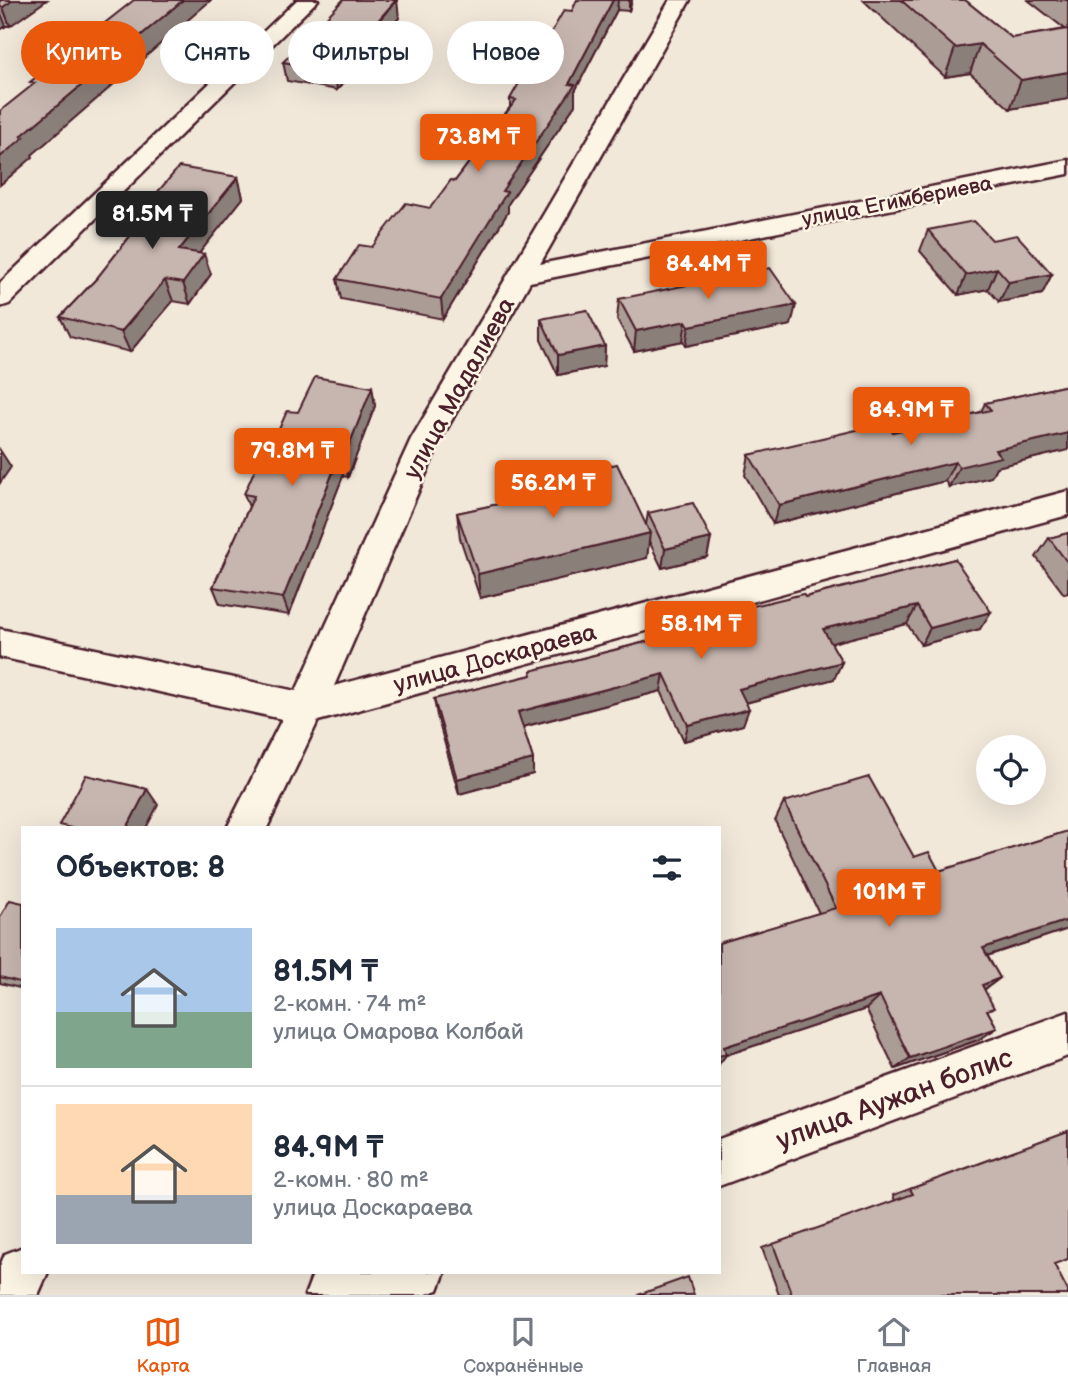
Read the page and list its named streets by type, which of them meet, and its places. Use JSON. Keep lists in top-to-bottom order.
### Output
{
  "streets": {
    "street": [
      "улица Егимбериева",
      "улица Мадалиева",
      "улица Доскараева",
      "улица Аужан болис"
    ]
  },
  "crossings": [
    ["улица Егимбериева", "улица Мадалиева"],
    ["улица Мадалиева", "улица Доскараева"]
  ],
  "page": {
    "chip": [
      "Купить",
      "Снять",
      "Фильтры",
      "Новое"
    ],
    "price": [
      "73.8M ₸",
      "81.5M ₸",
      "84.4M ₸",
      "84.9M ₸",
      "79.8M ₸",
      "56.2M ₸",
      "58.1M ₸",
      "101M ₸"
    ],
    "heading": "Объектов: 8",
    "list": [
      {
        "name": "81.5M ₸",
        "note": "2-комн. · 74 m² · улица Омарова Колбай"
      },
      {
        "name": "84.9M ₸",
        "note": "2-комн. · 80 m² · улица Доскараева"
      }
    ],
    "tabs": ["Карта", "Сохранённые", "Главная"]
  }
}
